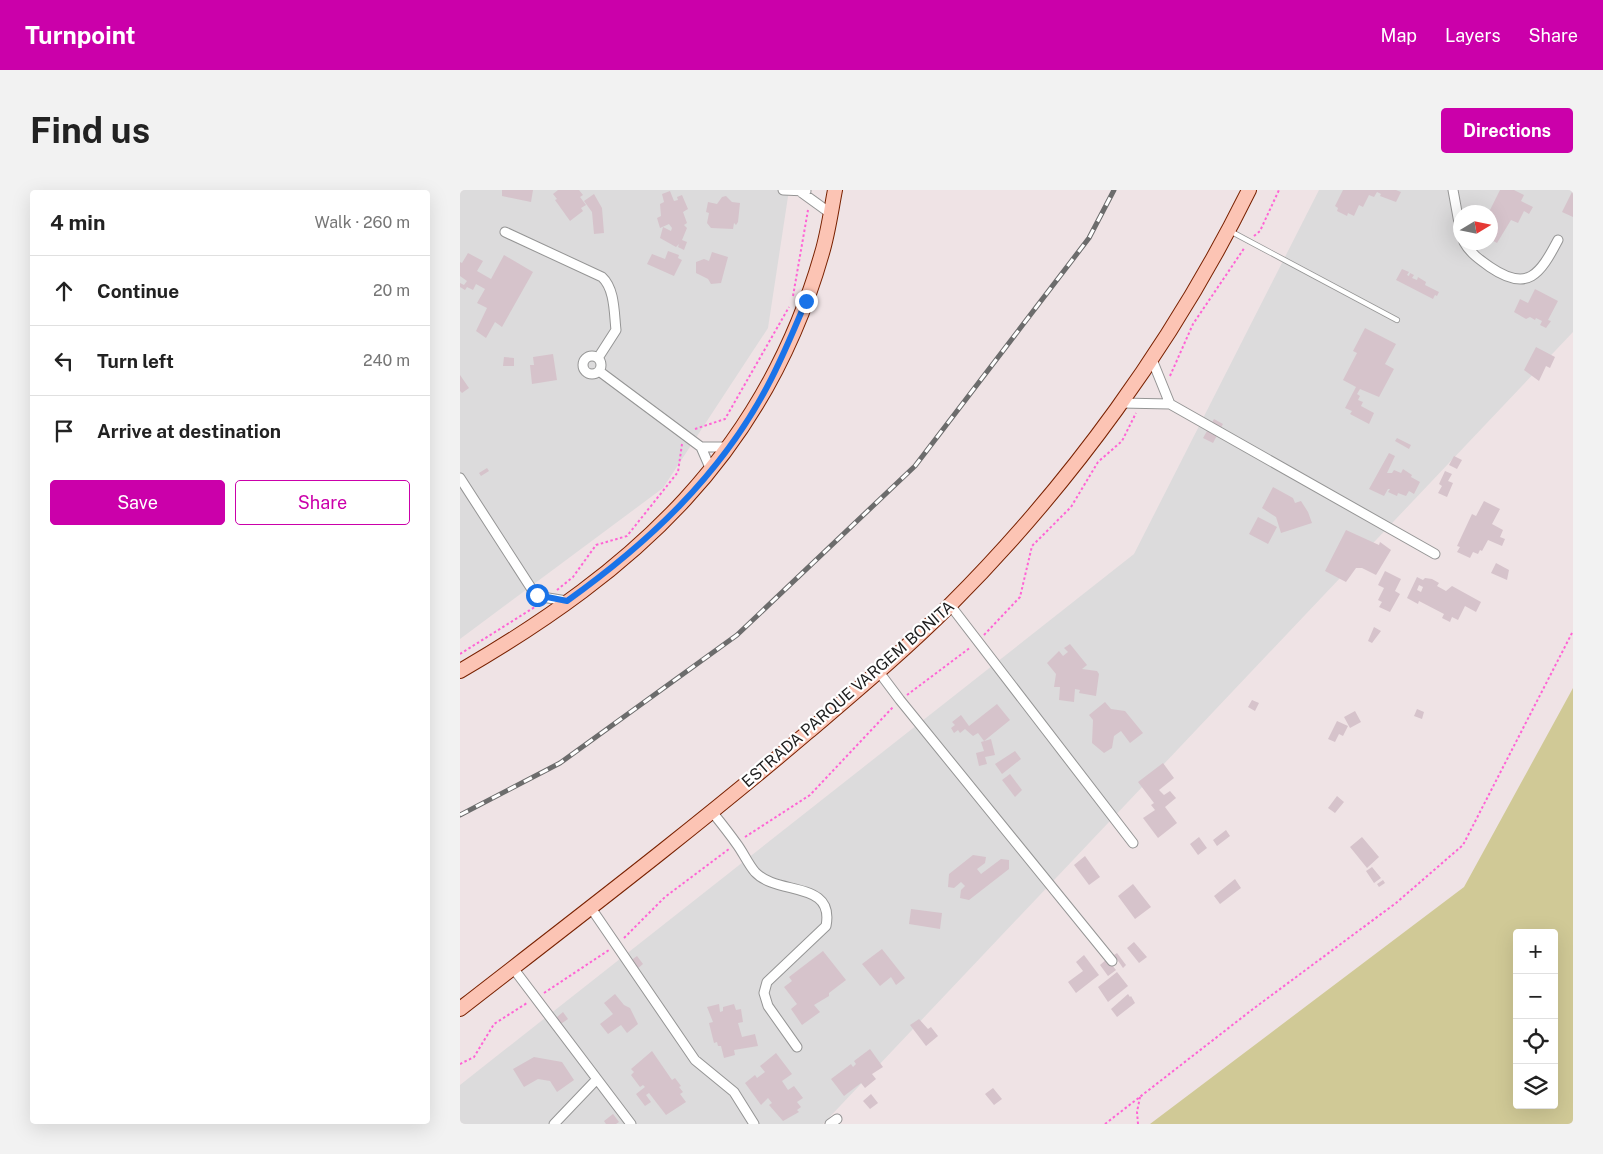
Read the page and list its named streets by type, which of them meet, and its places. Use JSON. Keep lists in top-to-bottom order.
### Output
{
  "streets": {
    "main road": ["ESTRADA PARQUE VARGEM BONITA"]
  },
  "north": "right",
  "page": {
    "header": "Turnpoint",
    "nav": ["Map", "Layers", "Share"],
    "buttons": [
      "Directions",
      ["Save", "Share"]
    ],
    "title": "Find us",
    "heading": ["4 min", "Walk · 260 m"],
    "list": [
      ["Continue", "20 m"],
      ["Turn left", "240 m"],
      "Arrive at destination"
    ],
    "map_buttons": ["+", "−"]
  }
}
